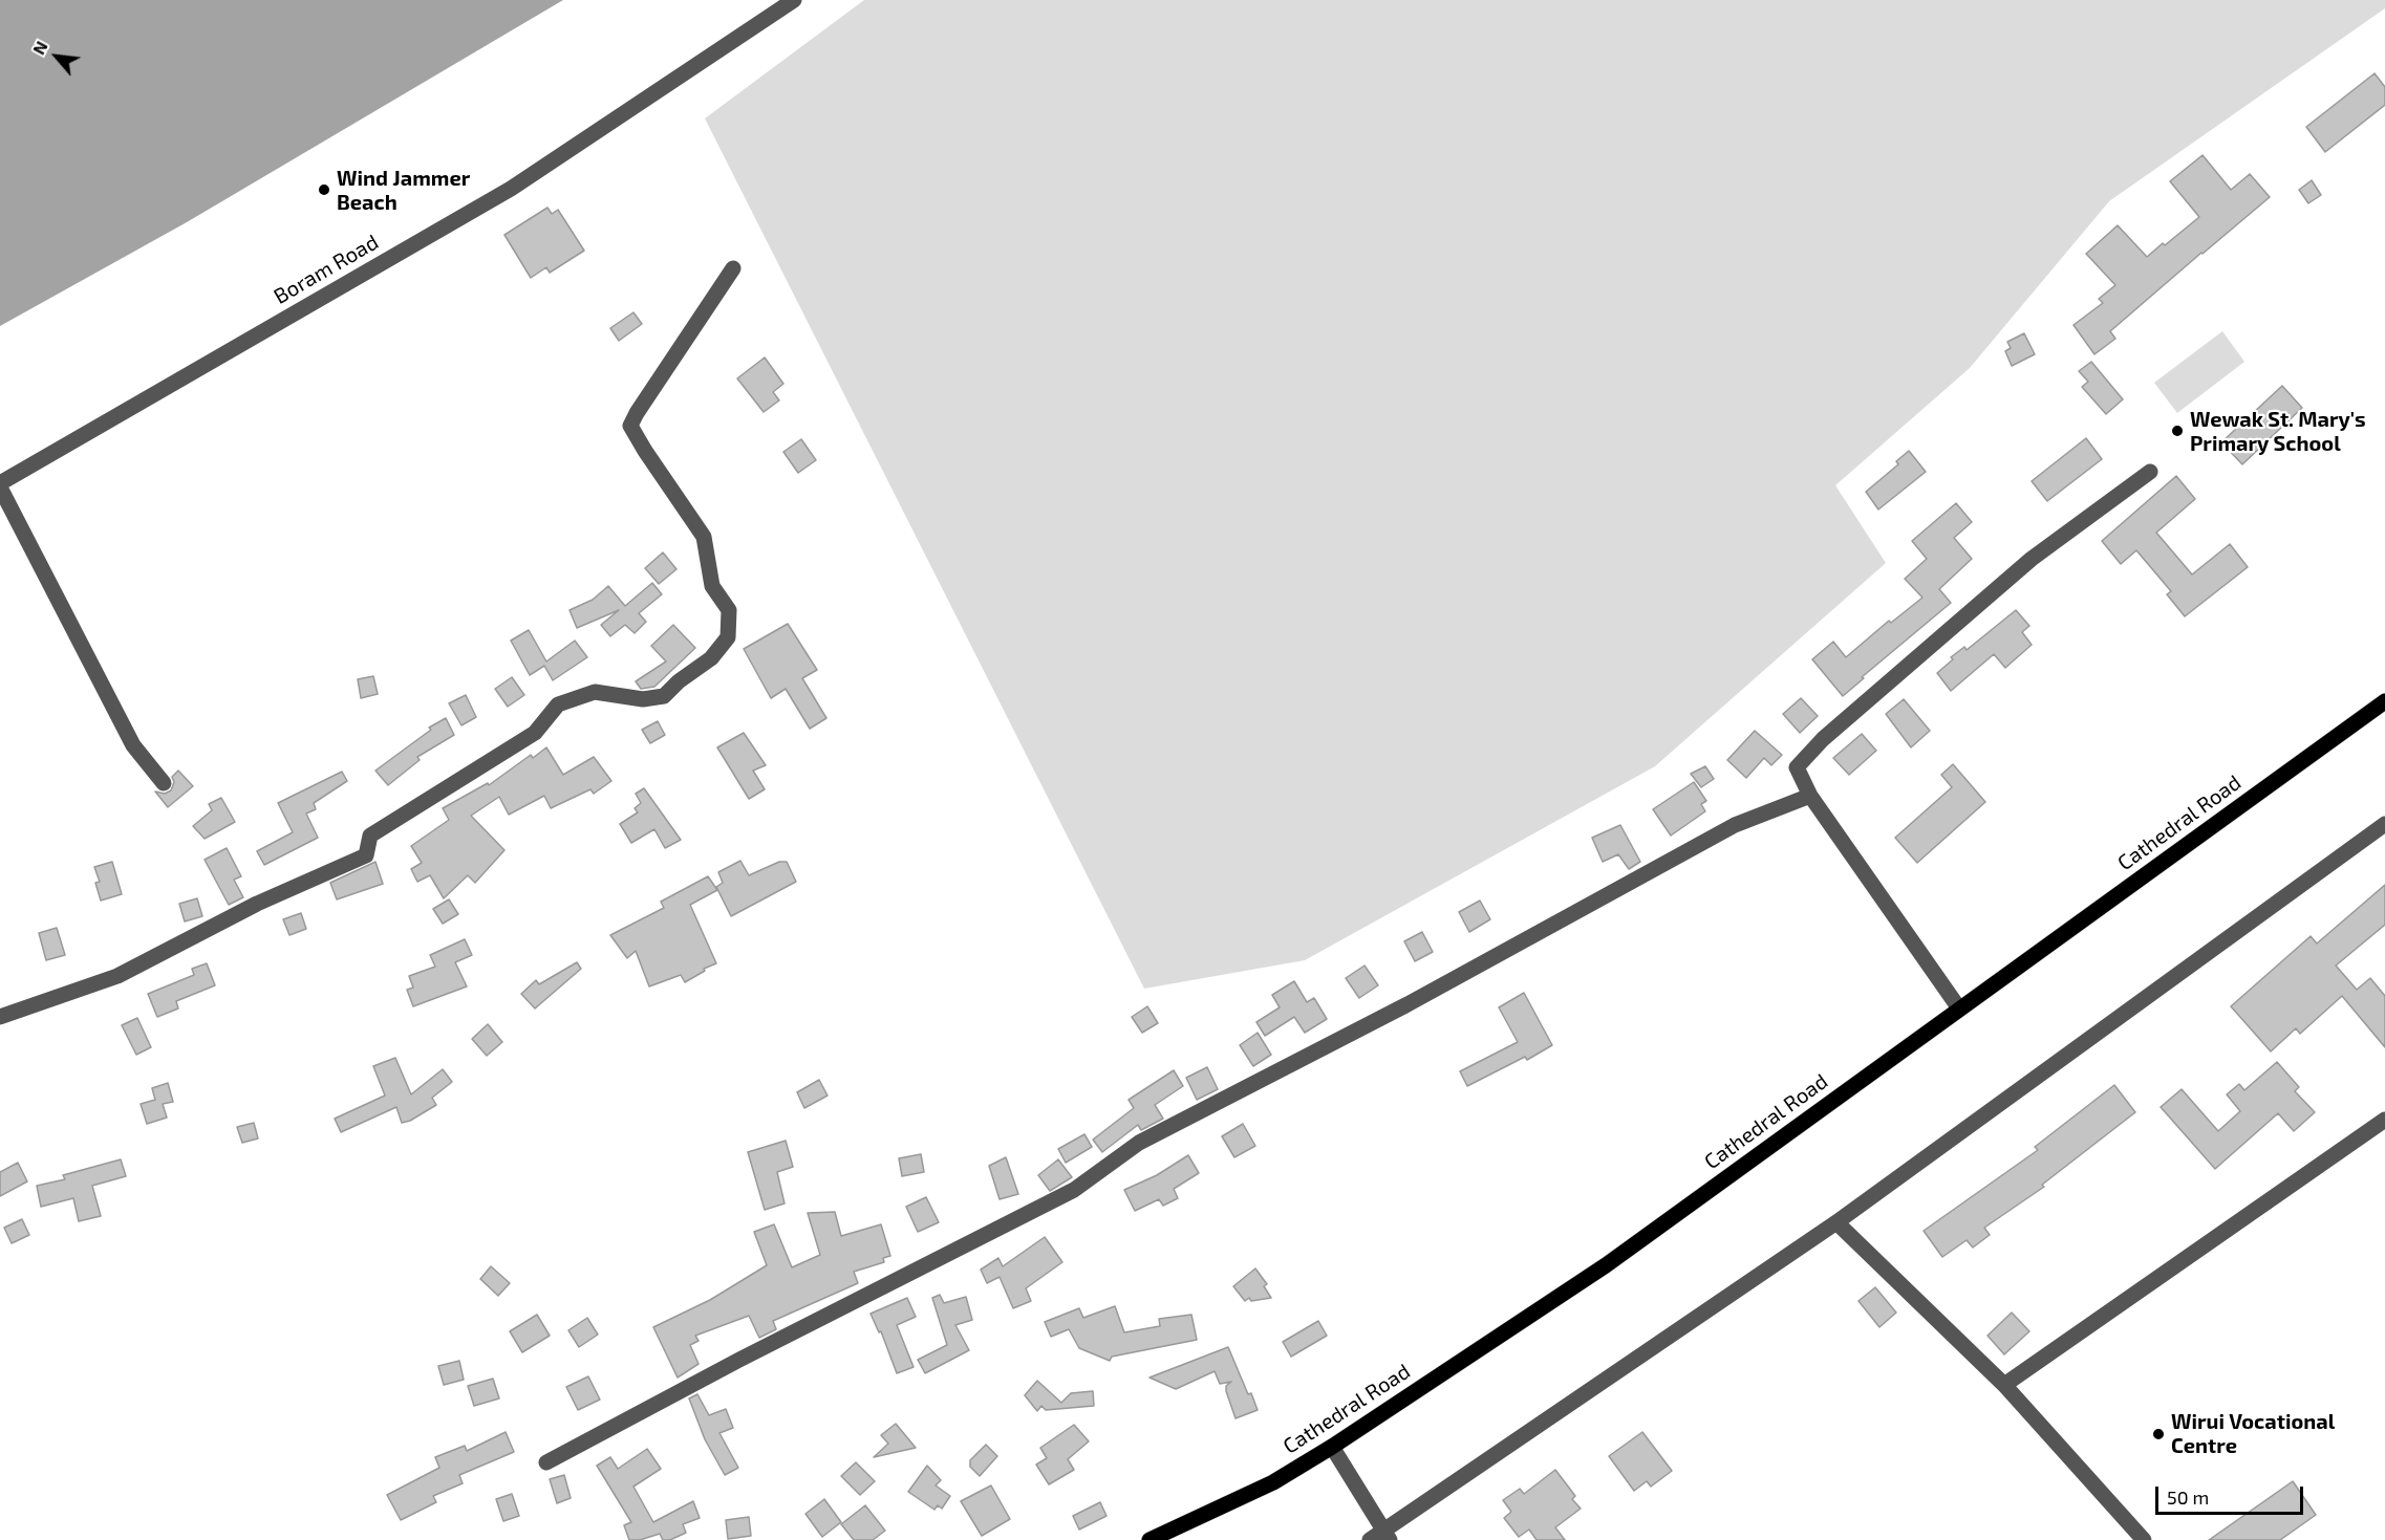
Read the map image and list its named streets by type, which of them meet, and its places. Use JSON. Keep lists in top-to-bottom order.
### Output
{
  "streets": {
    "main road": ["Cathedral Road"],
    "street": ["Boram Road"]
  },
  "places": ["Wind Jammer Beach", "Wewak St. Mary's Primary School", "Wirui Vocational Centre"],
  "scale_bar": "50 m",
  "north": "top left"
}
